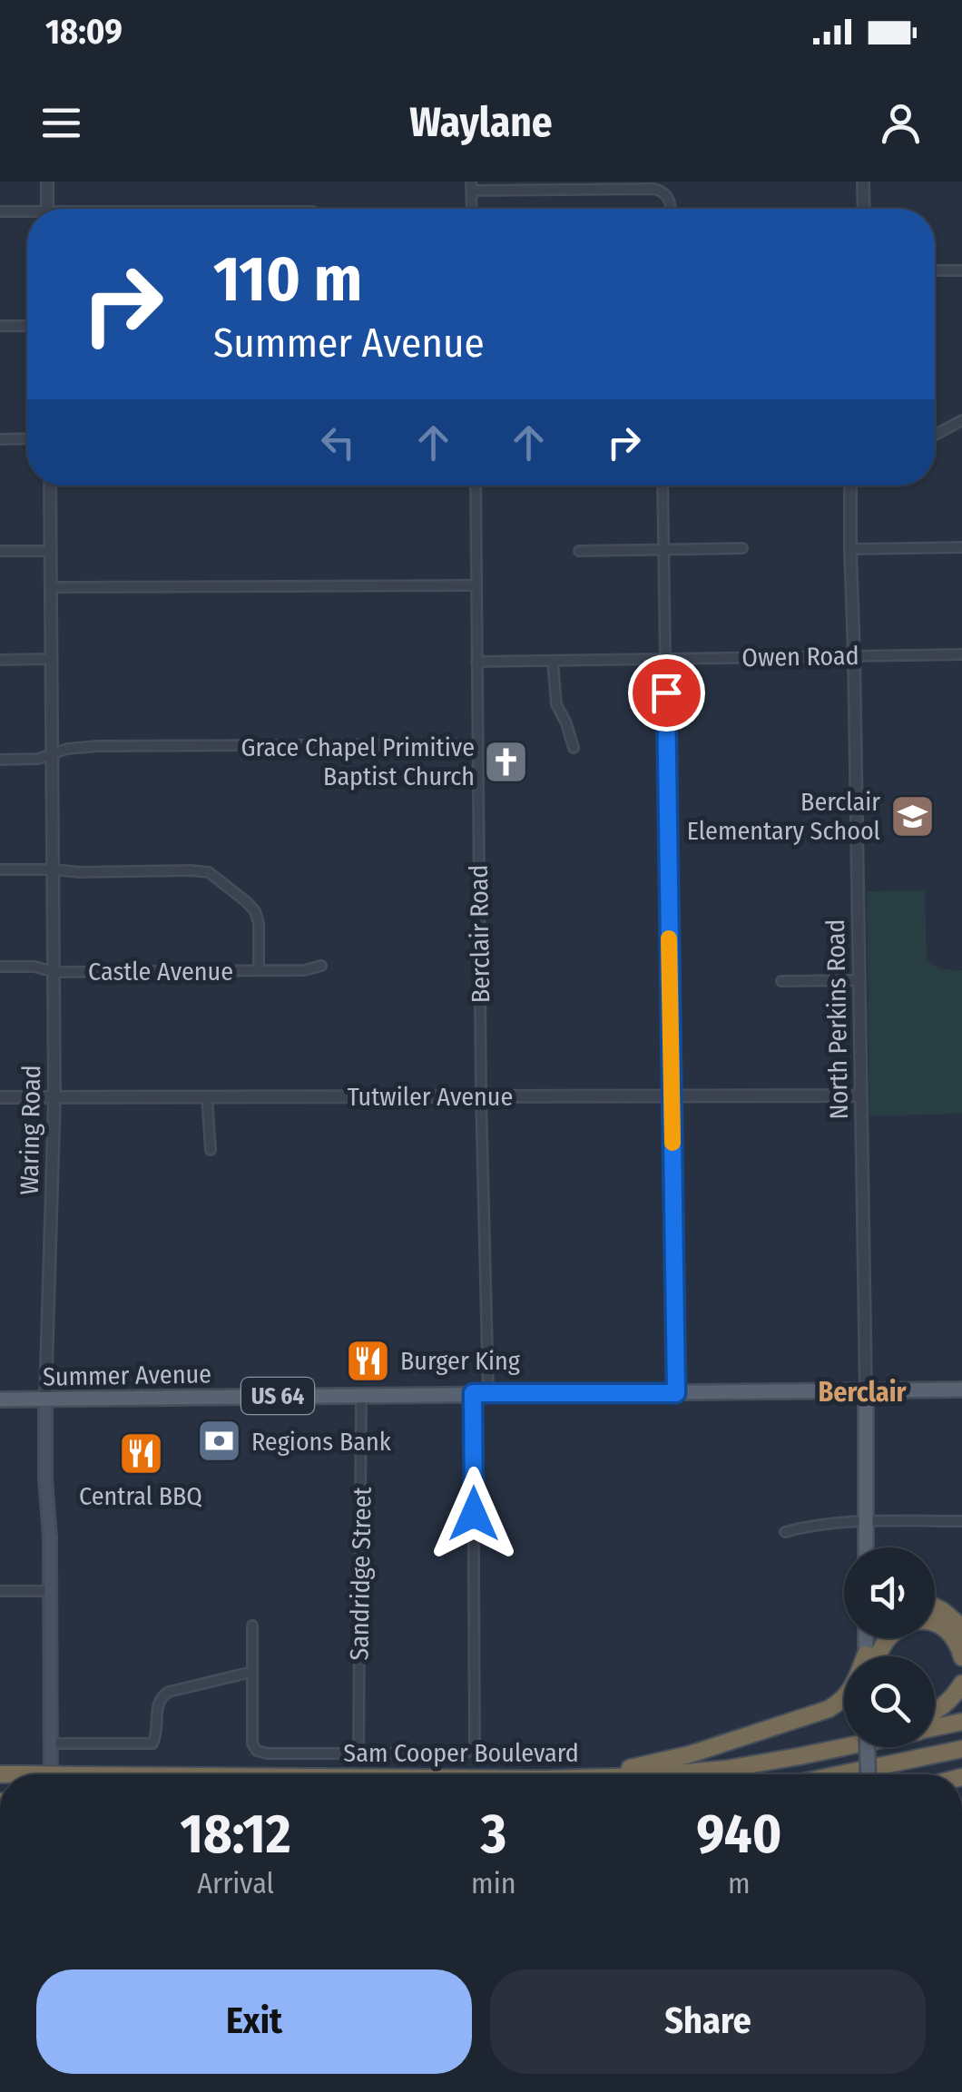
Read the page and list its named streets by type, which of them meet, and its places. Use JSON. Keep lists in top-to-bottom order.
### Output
{
  "streets": {
    "highway": ["Sam Cooper Boulevard"],
    "main road": [
      "North Perkins Road",
      "Waring Road",
      "Summer Avenue",
      "US 64"
    ],
    "street": [
      "Owen Road",
      "Berclair Road",
      "Castle Avenue",
      "Tutwiler Avenue",
      "Sandridge Street"
    ]
  },
  "crossings": [
    ["Owen Road", "Berclair Road"],
    ["Owen Road", "North Perkins Road"],
    ["Berclair Road", "Tutwiler Avenue"],
    ["Berclair Road", "Summer Avenue"],
    ["Berclair Road", "Sandridge Street"],
    ["Castle Avenue", "Waring Road"],
    ["North Perkins Road", "Tutwiler Avenue"],
    ["North Perkins Road", "Summer Avenue"],
    ["Tutwiler Avenue", "Waring Road"],
    ["Waring Road", "Summer Avenue"],
    ["Summer Avenue", "Sandridge Street"]
  ],
  "districts": ["Berclair"],
  "places": {
    "church": ["Grace Chapel Primitive Baptist Church"],
    "school or university": ["Berclair Elementary School"],
    "restaurant": ["Burger King", "Central BBQ"],
    "bank": ["Regions Bank"]
  },
  "page": {
    "status": "18:09",
    "header": "Waylane",
    "turn": ["110 m", "Summer Avenue"],
    "eta": [
      "18:12",
      "Arrival",
      "3",
      "min",
      "940",
      "m"
    ],
    "buttons": ["Exit", "Share"]
  }
}
